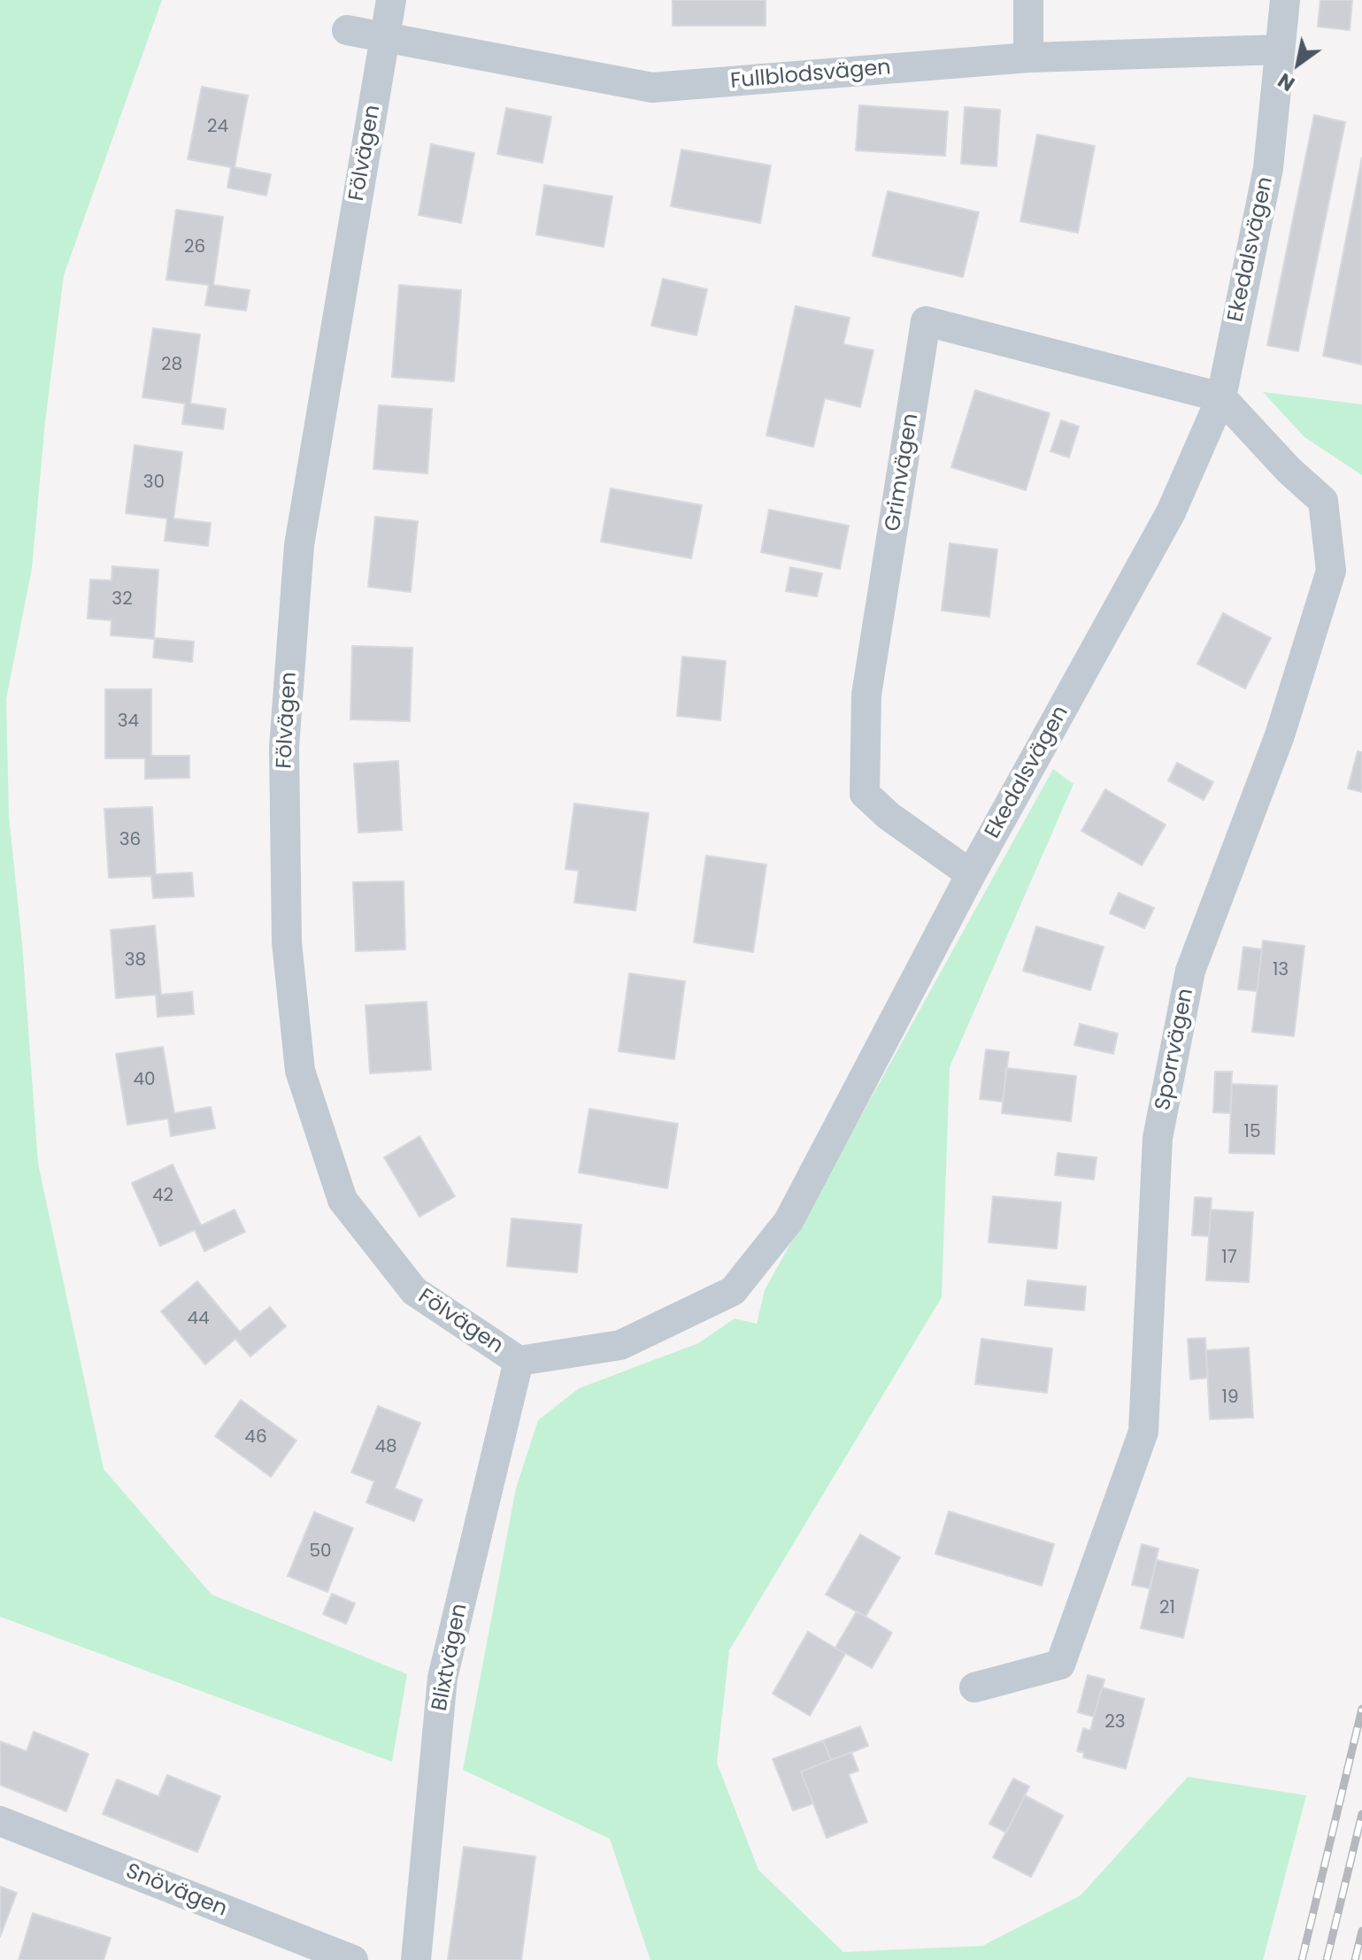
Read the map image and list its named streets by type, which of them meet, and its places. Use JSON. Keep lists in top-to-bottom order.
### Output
{
  "streets": {
    "street": [
      "Fullblodsvägen",
      "Fölvägen",
      "Ekedalsvägen",
      "Grimvägen",
      "Sporrvägen",
      "Blixtvägen",
      "Snövägen"
    ]
  },
  "crossings": [
    ["Fullblodsvägen", "Fölvägen"],
    ["Fullblodsvägen", "Ekedalsvägen"],
    ["Fölvägen", "Ekedalsvägen"],
    ["Fölvägen", "Blixtvägen"],
    ["Ekedalsvägen", "Grimvägen"],
    ["Ekedalsvägen", "Sporrvägen"],
    ["Ekedalsvägen", "Blixtvägen"],
    ["Grimvägen", "Sporrvägen"]
  ],
  "house_numbers": [
    "24",
    "26",
    "28",
    "30",
    "32",
    "34",
    "36",
    "38",
    "13",
    "40",
    "15",
    "42",
    "17",
    "44",
    "19",
    "46",
    "48",
    "50",
    "21",
    "23"
  ],
  "north": "bottom left"
}
